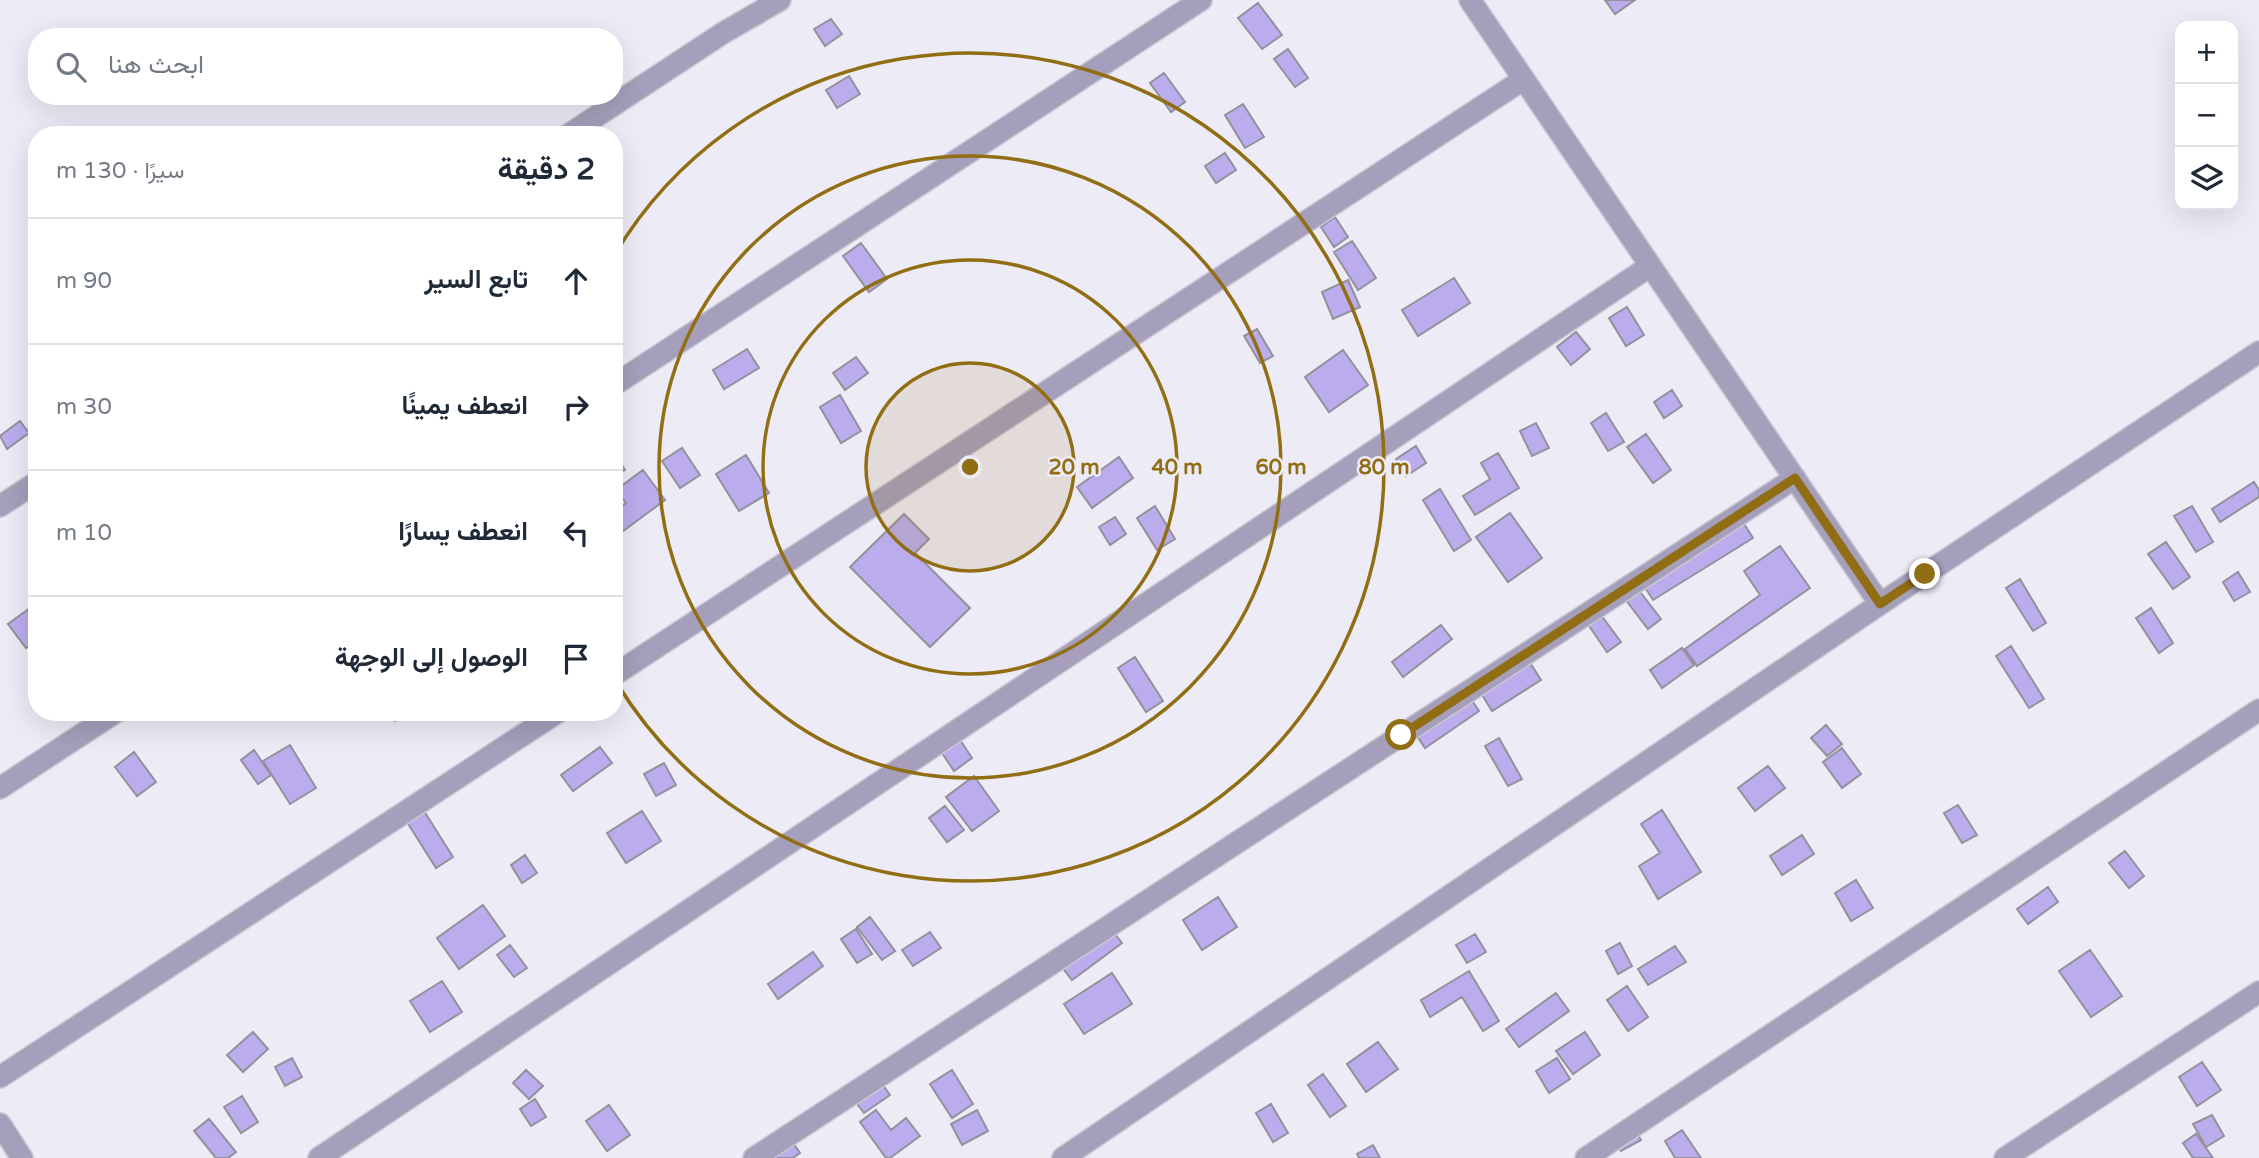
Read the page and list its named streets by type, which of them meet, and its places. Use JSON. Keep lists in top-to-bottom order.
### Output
{
  "page": {
    "map_buttons": ["+", "−"],
    "search": "ابحث هنا",
    "heading": ["2 دقيقة", "سيرًا · 130 m"],
    "list": [
      ["تابع السير", "90 m"],
      ["انعطف يمينًا", "30 m"],
      ["انعطف يسارًا", "10 m"],
      "الوصول إلى الوجهة"
    ]
  },
  "rings": [
    "20 m",
    "40 m",
    "60 m",
    "80 m"
  ]
}
